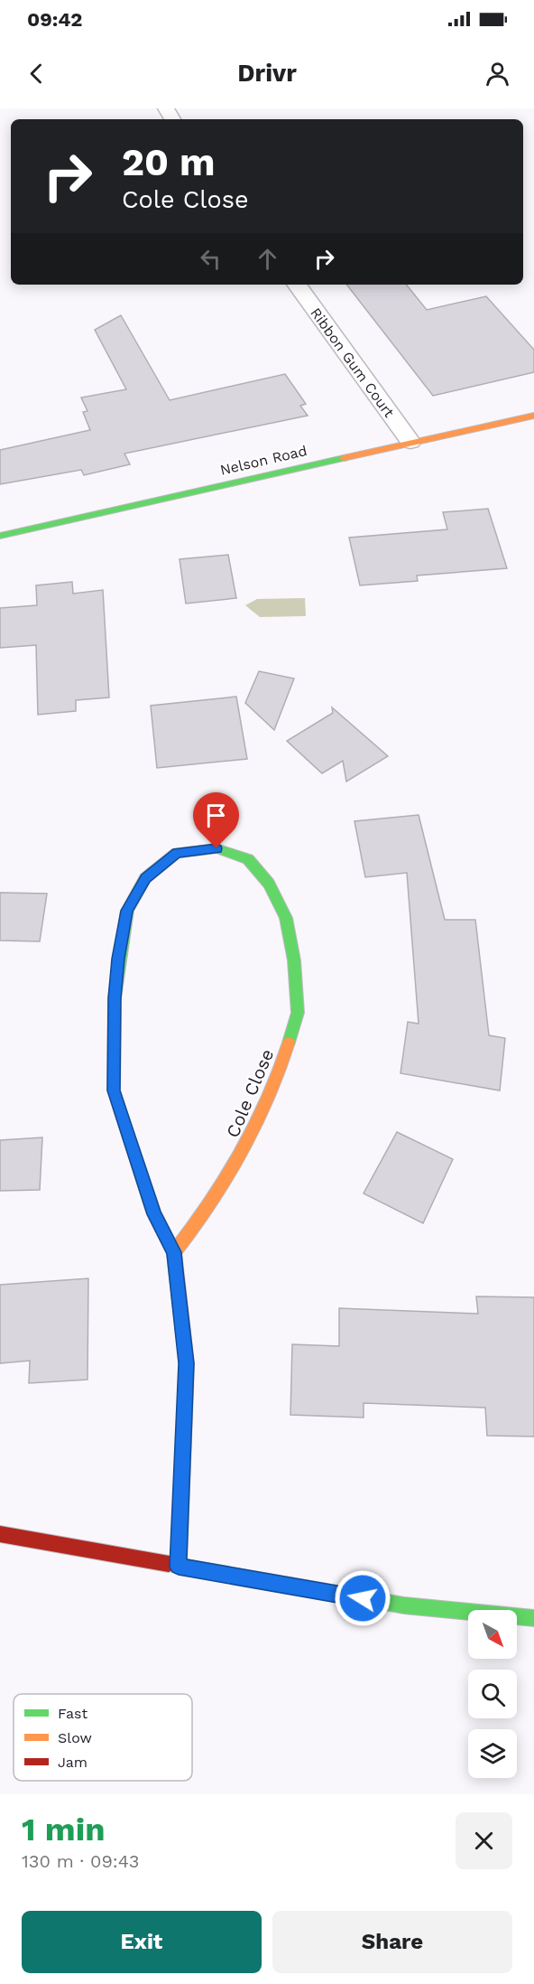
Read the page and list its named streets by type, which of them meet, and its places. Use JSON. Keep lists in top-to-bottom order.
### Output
{
  "streets": {
    "street": ["Ribbon Gum Court", "Nelson Road", "Cole Close"]
  },
  "crossings": [
    ["Ribbon Gum Court", "Nelson Road"]
  ],
  "legend": ["Fast", "Slow", "Jam"],
  "north": "bottom right",
  "page": {
    "status": "09:42",
    "header": "Drivr",
    "turn": ["20 m", "Cole Close"],
    "heading": ["1 min", "130 m · 09:43"],
    "buttons": ["Exit", "Share"]
  }
}
